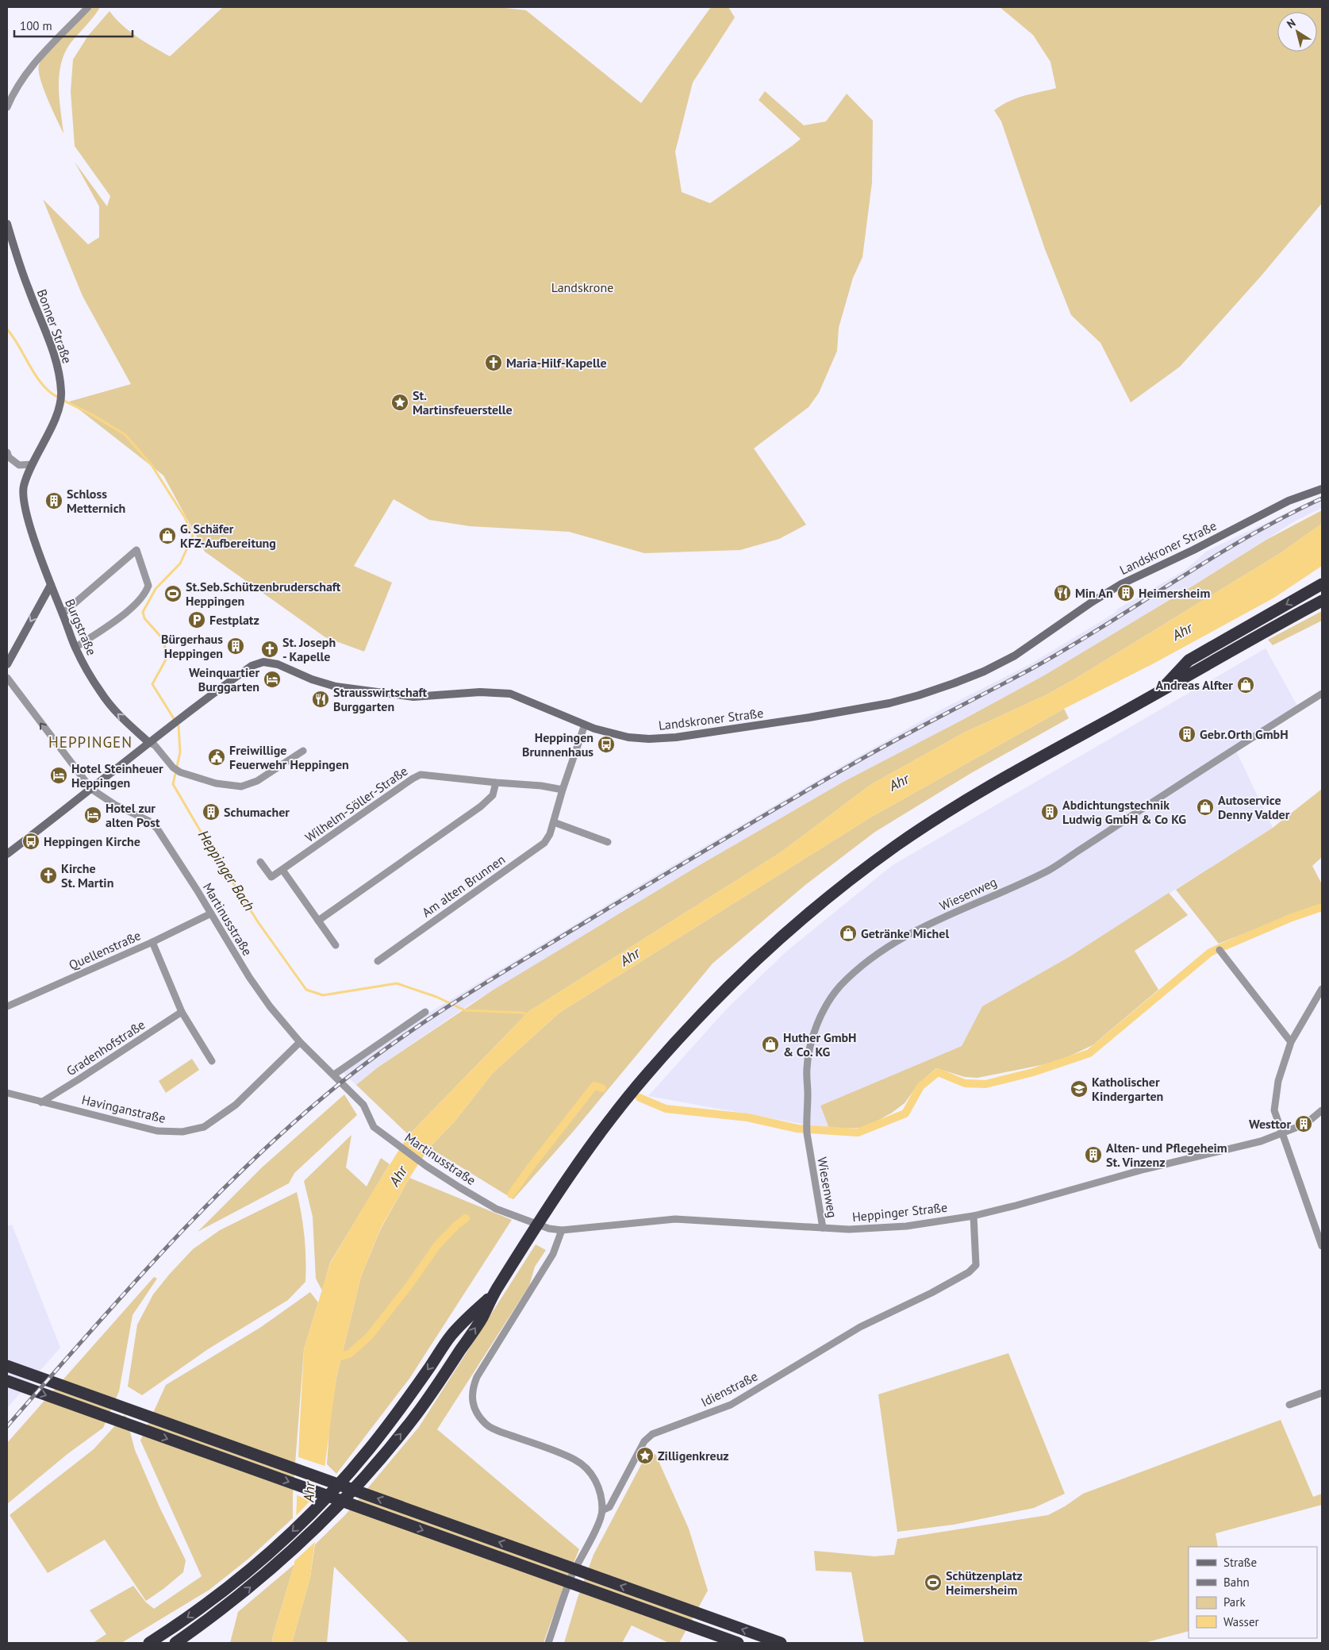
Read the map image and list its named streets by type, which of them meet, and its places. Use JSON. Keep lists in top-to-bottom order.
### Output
{
  "streets": {
    "main road": ["Bonner Straße", "Landskroner Straße", "Burgstraße"],
    "street": [
      "Wilhelm-Söller-Straße",
      "Am alten Brunnen",
      "Wiesenweg",
      "Martinusstraße",
      "Quellenstraße",
      "Gradenhofstraße",
      "Havinganstraße",
      "Heppinger Straße",
      "Idienstraße"
    ]
  },
  "crossings": [
    ["Bonner Straße", "Burgstraße"],
    ["Landskroner Straße", "Burgstraße"],
    ["Landskroner Straße", "Am alten Brunnen"],
    ["Landskroner Straße", "Martinusstraße"],
    ["Wilhelm-Söller-Straße", "Am alten Brunnen"],
    ["Wiesenweg", "Heppinger Straße"],
    ["Martinusstraße", "Quellenstraße"],
    ["Martinusstraße", "Havinganstraße"],
    ["Martinusstraße", "Heppinger Straße"],
    ["Gradenhofstraße", "Havinganstraße"],
    ["Heppinger Straße", "Idienstraße"]
  ],
  "one_way": ["Burgstraße"],
  "districts": ["HEPPINGEN"],
  "water": ["Ahr", "Heppinger Bach"],
  "parks": ["Landskrone"],
  "places": {
    "church": ["Maria-Hilf-Kapelle", "St. Joseph - Kapelle", "Kirche St. Martin"],
    "place": ["St. Martinsfeuerstelle", "Zilligenkreuz"],
    "building": [
      "Schloss Metternich",
      "Heimersheim",
      "Bürgerhaus Heppingen",
      "Gebr.Orth GmbH",
      "Schumacher",
      "Abdichtungstechnik Ludwig GmbH & Co KG",
      "Westtor",
      "Alten- und Pflegeheim St. Vinzenz"
    ],
    "shop": [
      "G. Schäfer KFZ-Aufbereitung",
      "Andreas Alfter",
      "Autoservice Denny Valder",
      "Getränke Michel",
      "Huther GmbH & Co. KG"
    ],
    "restaurant": ["Min An", "Strausswirtschaft Burggarten"],
    "sports": ["St.Seb.Schützenbruderschaft Heppingen", "Schützenplatz Heimersheim"],
    "parking": ["Festplatz"],
    "hotel": ["Weinquartier Burggarten", "Hotel Steinheuer Heppingen", "Hotel zur alten Post"],
    "bus stop": ["Heppingen Brunnenhaus", "Heppingen Kirche"],
    "public building": ["Freiwillige Feuerwehr Heppingen"],
    "school or university": ["Katholischer Kindergarten"]
  },
  "legend": [
    "Straße",
    "Bahn",
    "Park",
    "Wasser"
  ],
  "scale_bar": "100 m",
  "north": "top left"
}
